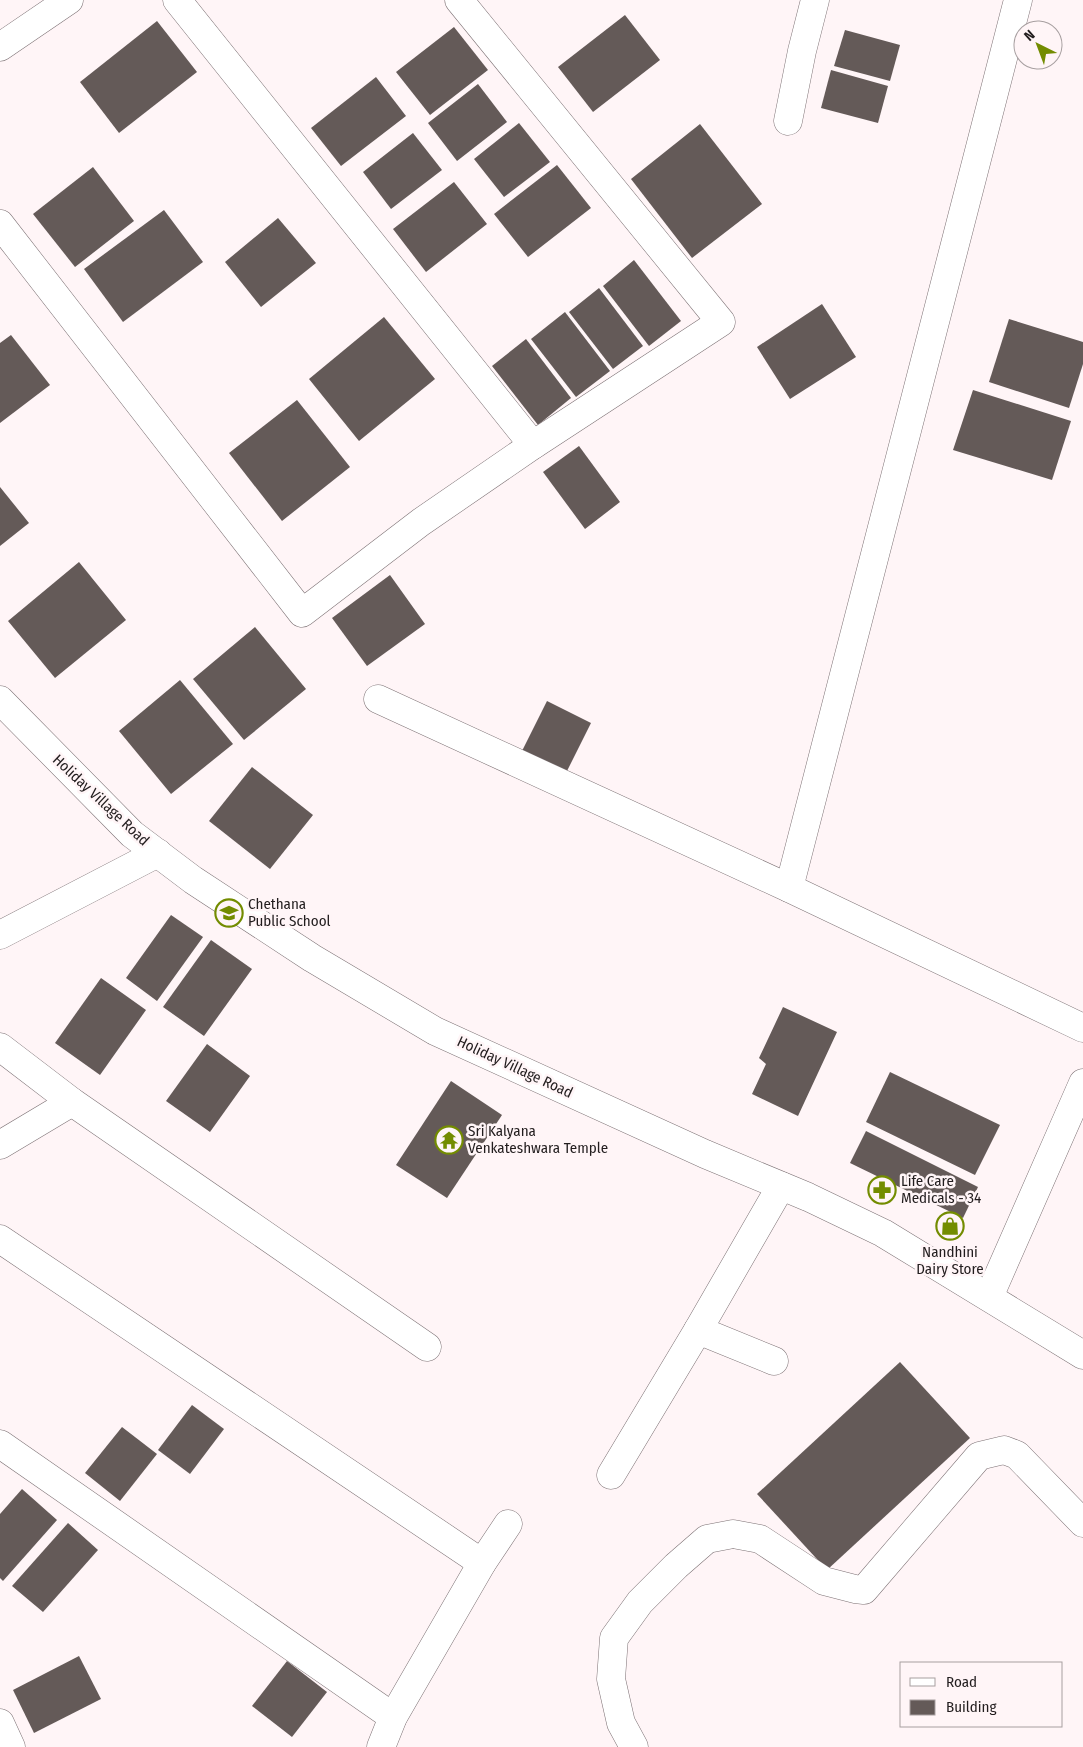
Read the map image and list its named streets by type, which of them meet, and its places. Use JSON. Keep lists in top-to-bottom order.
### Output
{
  "streets": {
    "street": ["Holiday Village Road"]
  },
  "places": {
    "school or university": ["Chethana Public School"],
    "temple": ["Sri Kalyana Venkateshwara Temple"],
    "pharmacy": ["Life Care Medicals - 34"],
    "shop": ["Nandhini Dairy Store"]
  },
  "legend": ["Road", "Building"],
  "north": "top left"
}
